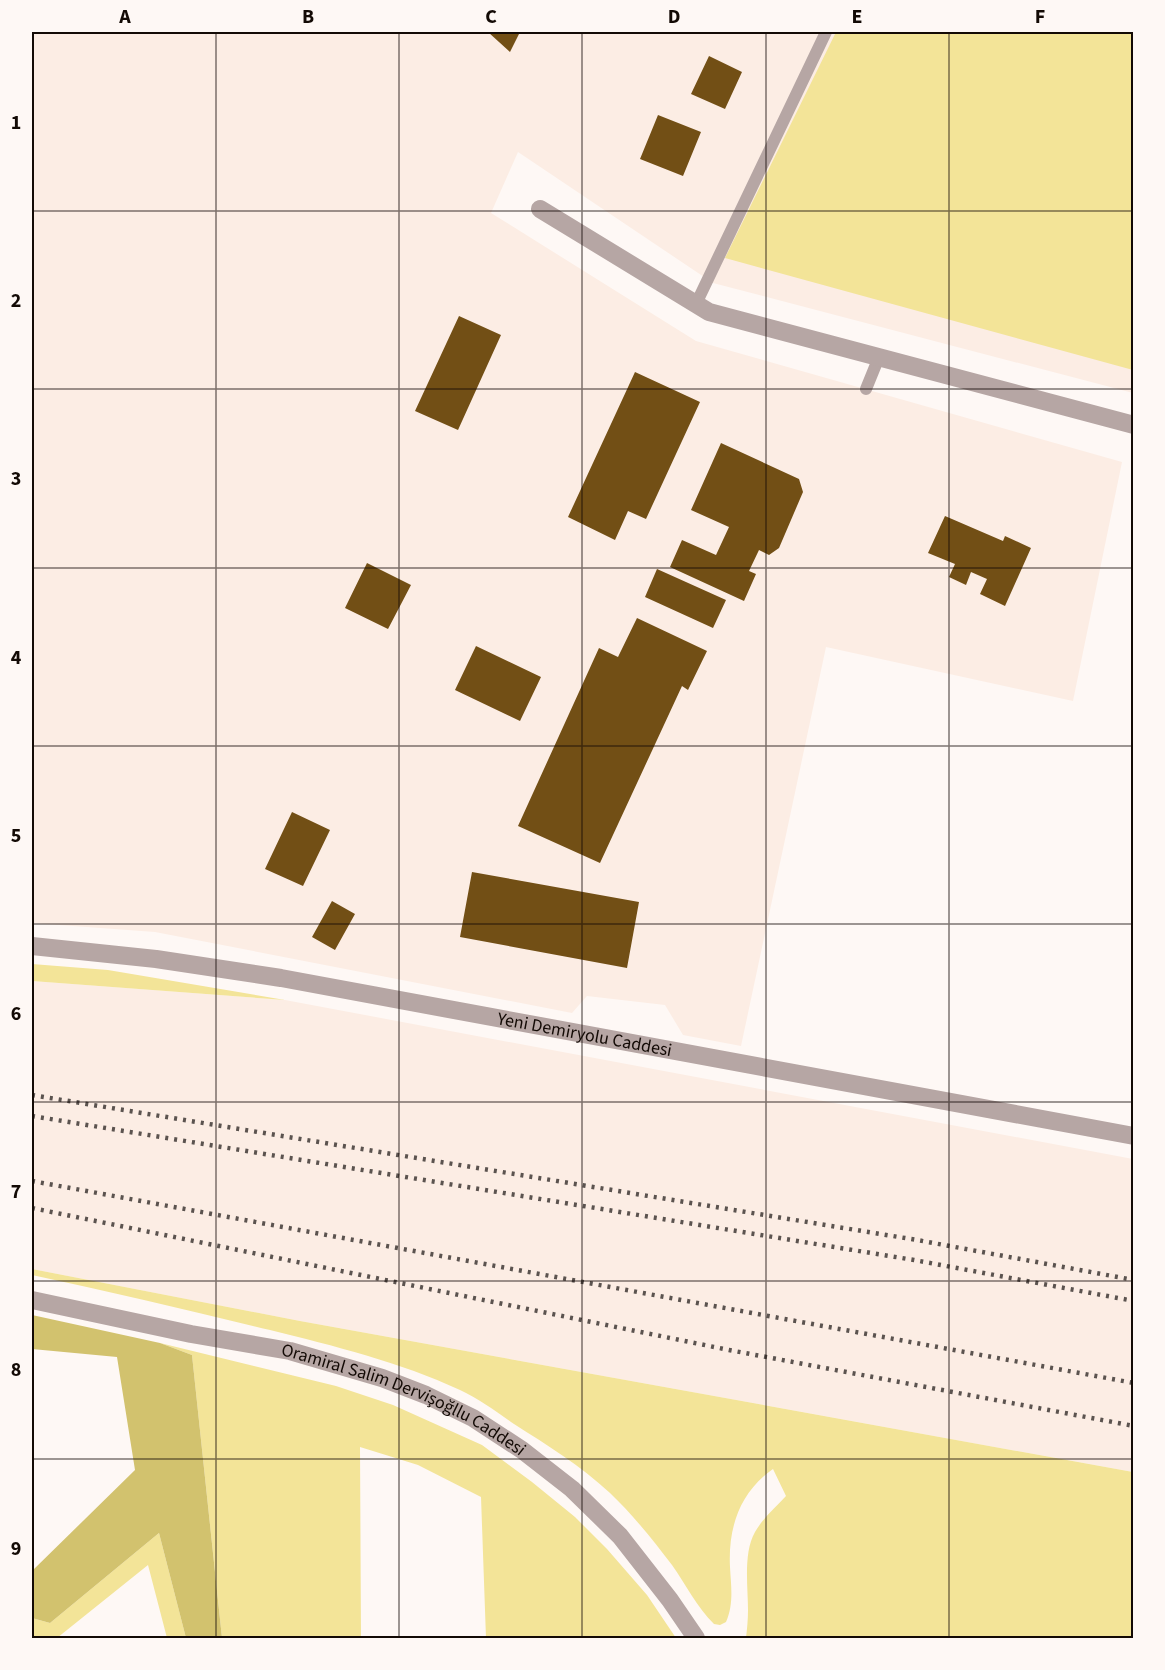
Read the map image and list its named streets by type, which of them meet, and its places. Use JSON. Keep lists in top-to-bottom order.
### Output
{
  "streets": {
    "street": ["Yeni Demiryolu Caddesi", "Oramiral Salim Dervişoğllu Caddesi"]
  },
  "grid": {
    "columns": [
      "A",
      "B",
      "C",
      "D",
      "E",
      "F"
    ],
    "rows": [
      "1",
      "2",
      "3",
      "4",
      "5",
      "6",
      "7",
      "8",
      "9"
    ]
  }
}
